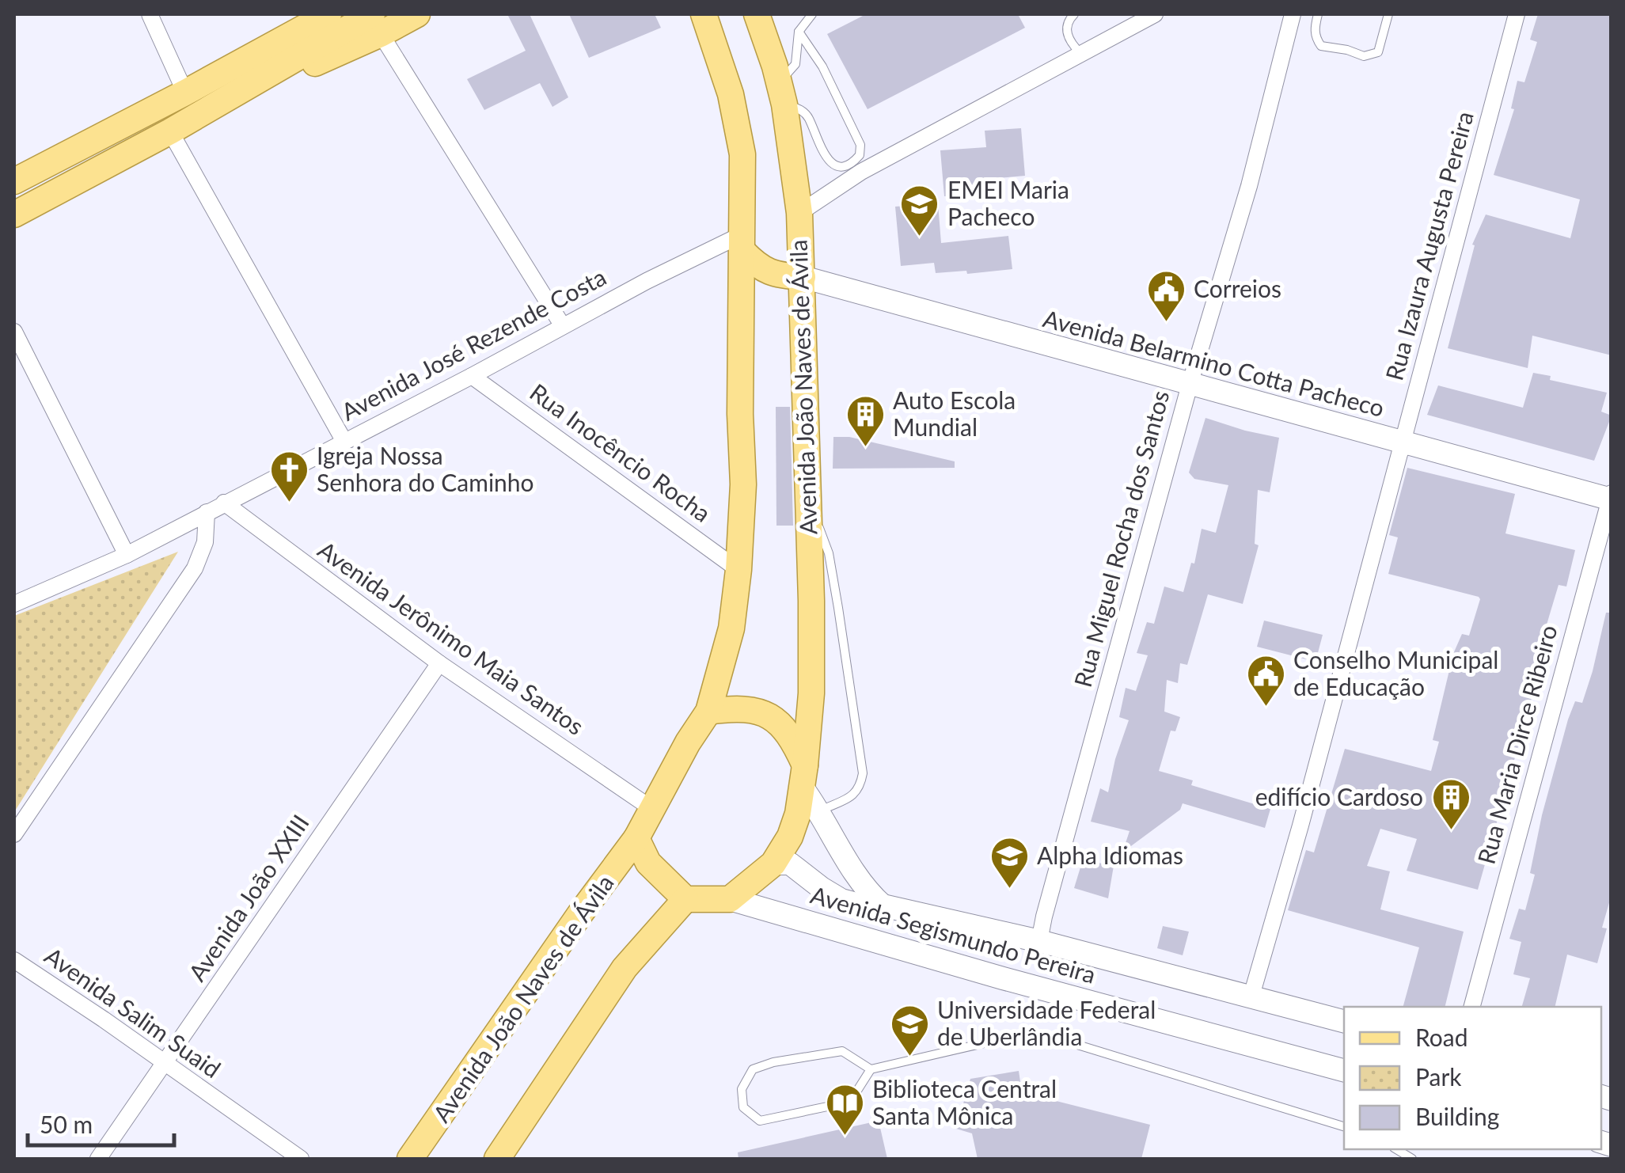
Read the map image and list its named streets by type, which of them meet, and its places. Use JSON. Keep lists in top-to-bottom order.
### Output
{
  "streets": {
    "main road": ["Avenida Belarmino Cotta Pacheco", "Avenida João Naves de Ávila", "Avenida Segismundo Pereira"],
    "street": [
      "Rua Izaura Augusta Pereira",
      "Avenida José Rezende Costa",
      "Rua Inocêncio Rocha",
      "Rua Miguel Rocha dos Santos",
      "Avenida Jerônimo Maia Santos",
      "Rua Maria Dirce Ribeiro",
      "Avenida João XXIII",
      "Avenida Salim Suaid"
    ]
  },
  "crossings": [
    ["Rua Izaura Augusta Pereira", "Avenida Belarmino Cotta Pacheco"],
    ["Rua Izaura Augusta Pereira", "Avenida Segismundo Pereira"],
    ["Avenida José Rezende Costa", "Rua Inocêncio Rocha"],
    ["Avenida José Rezende Costa", "Avenida Jerônimo Maia Santos"],
    ["Avenida Belarmino Cotta Pacheco", "Avenida João Naves de Ávila"],
    ["Avenida Belarmino Cotta Pacheco", "Rua Miguel Rocha dos Santos"],
    ["Avenida Belarmino Cotta Pacheco", "Rua Maria Dirce Ribeiro"],
    ["Avenida João Naves de Ávila", "Avenida Jerônimo Maia Santos"],
    ["Avenida João Naves de Ávila", "Avenida Segismundo Pereira"],
    ["Rua Miguel Rocha dos Santos", "Avenida Segismundo Pereira"],
    ["Avenida Jerônimo Maia Santos", "Avenida João XXIII"],
    ["Avenida Jerônimo Maia Santos", "Avenida Segismundo Pereira"],
    ["Avenida João XXIII", "Avenida Salim Suaid"]
  ],
  "places": {
    "school or university": ["EMEI Maria Pacheco", "Alpha Idiomas", "Universidade Federal de Uberlândia"],
    "public building": ["Correios", "Conselho Municipal de Educação"],
    "building": ["Auto Escola Mundial", "edifício Cardoso"],
    "church": ["Igreja Nossa Senhora do Caminho"],
    "library": ["Biblioteca Central Santa Mônica"]
  },
  "legend": ["Road", "Park", "Building"],
  "scale_bar": "50 m"
}
